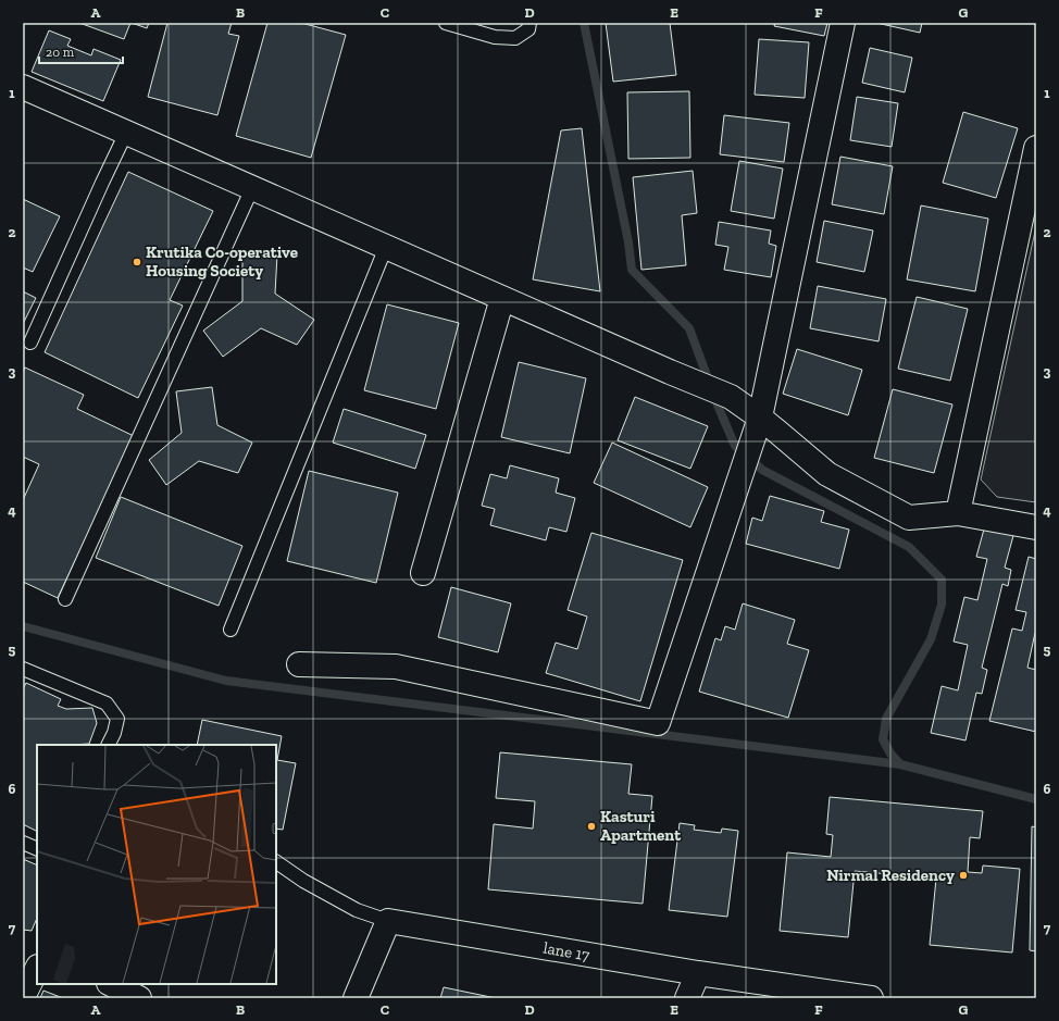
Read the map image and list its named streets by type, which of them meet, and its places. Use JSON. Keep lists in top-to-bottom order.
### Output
{
  "streets": {
    "street": ["lane 17"]
  },
  "places": ["Krutika Co-operative Housing Society", "Kasturi Apartment", "Nirmal Residency"],
  "scale_bar": "20 m",
  "grid": {
    "columns": [
      "A",
      "B",
      "C",
      "D",
      "E",
      "F",
      "G"
    ],
    "rows": [
      "1",
      "2",
      "3",
      "4",
      "5",
      "6",
      "7"
    ]
  }
}
